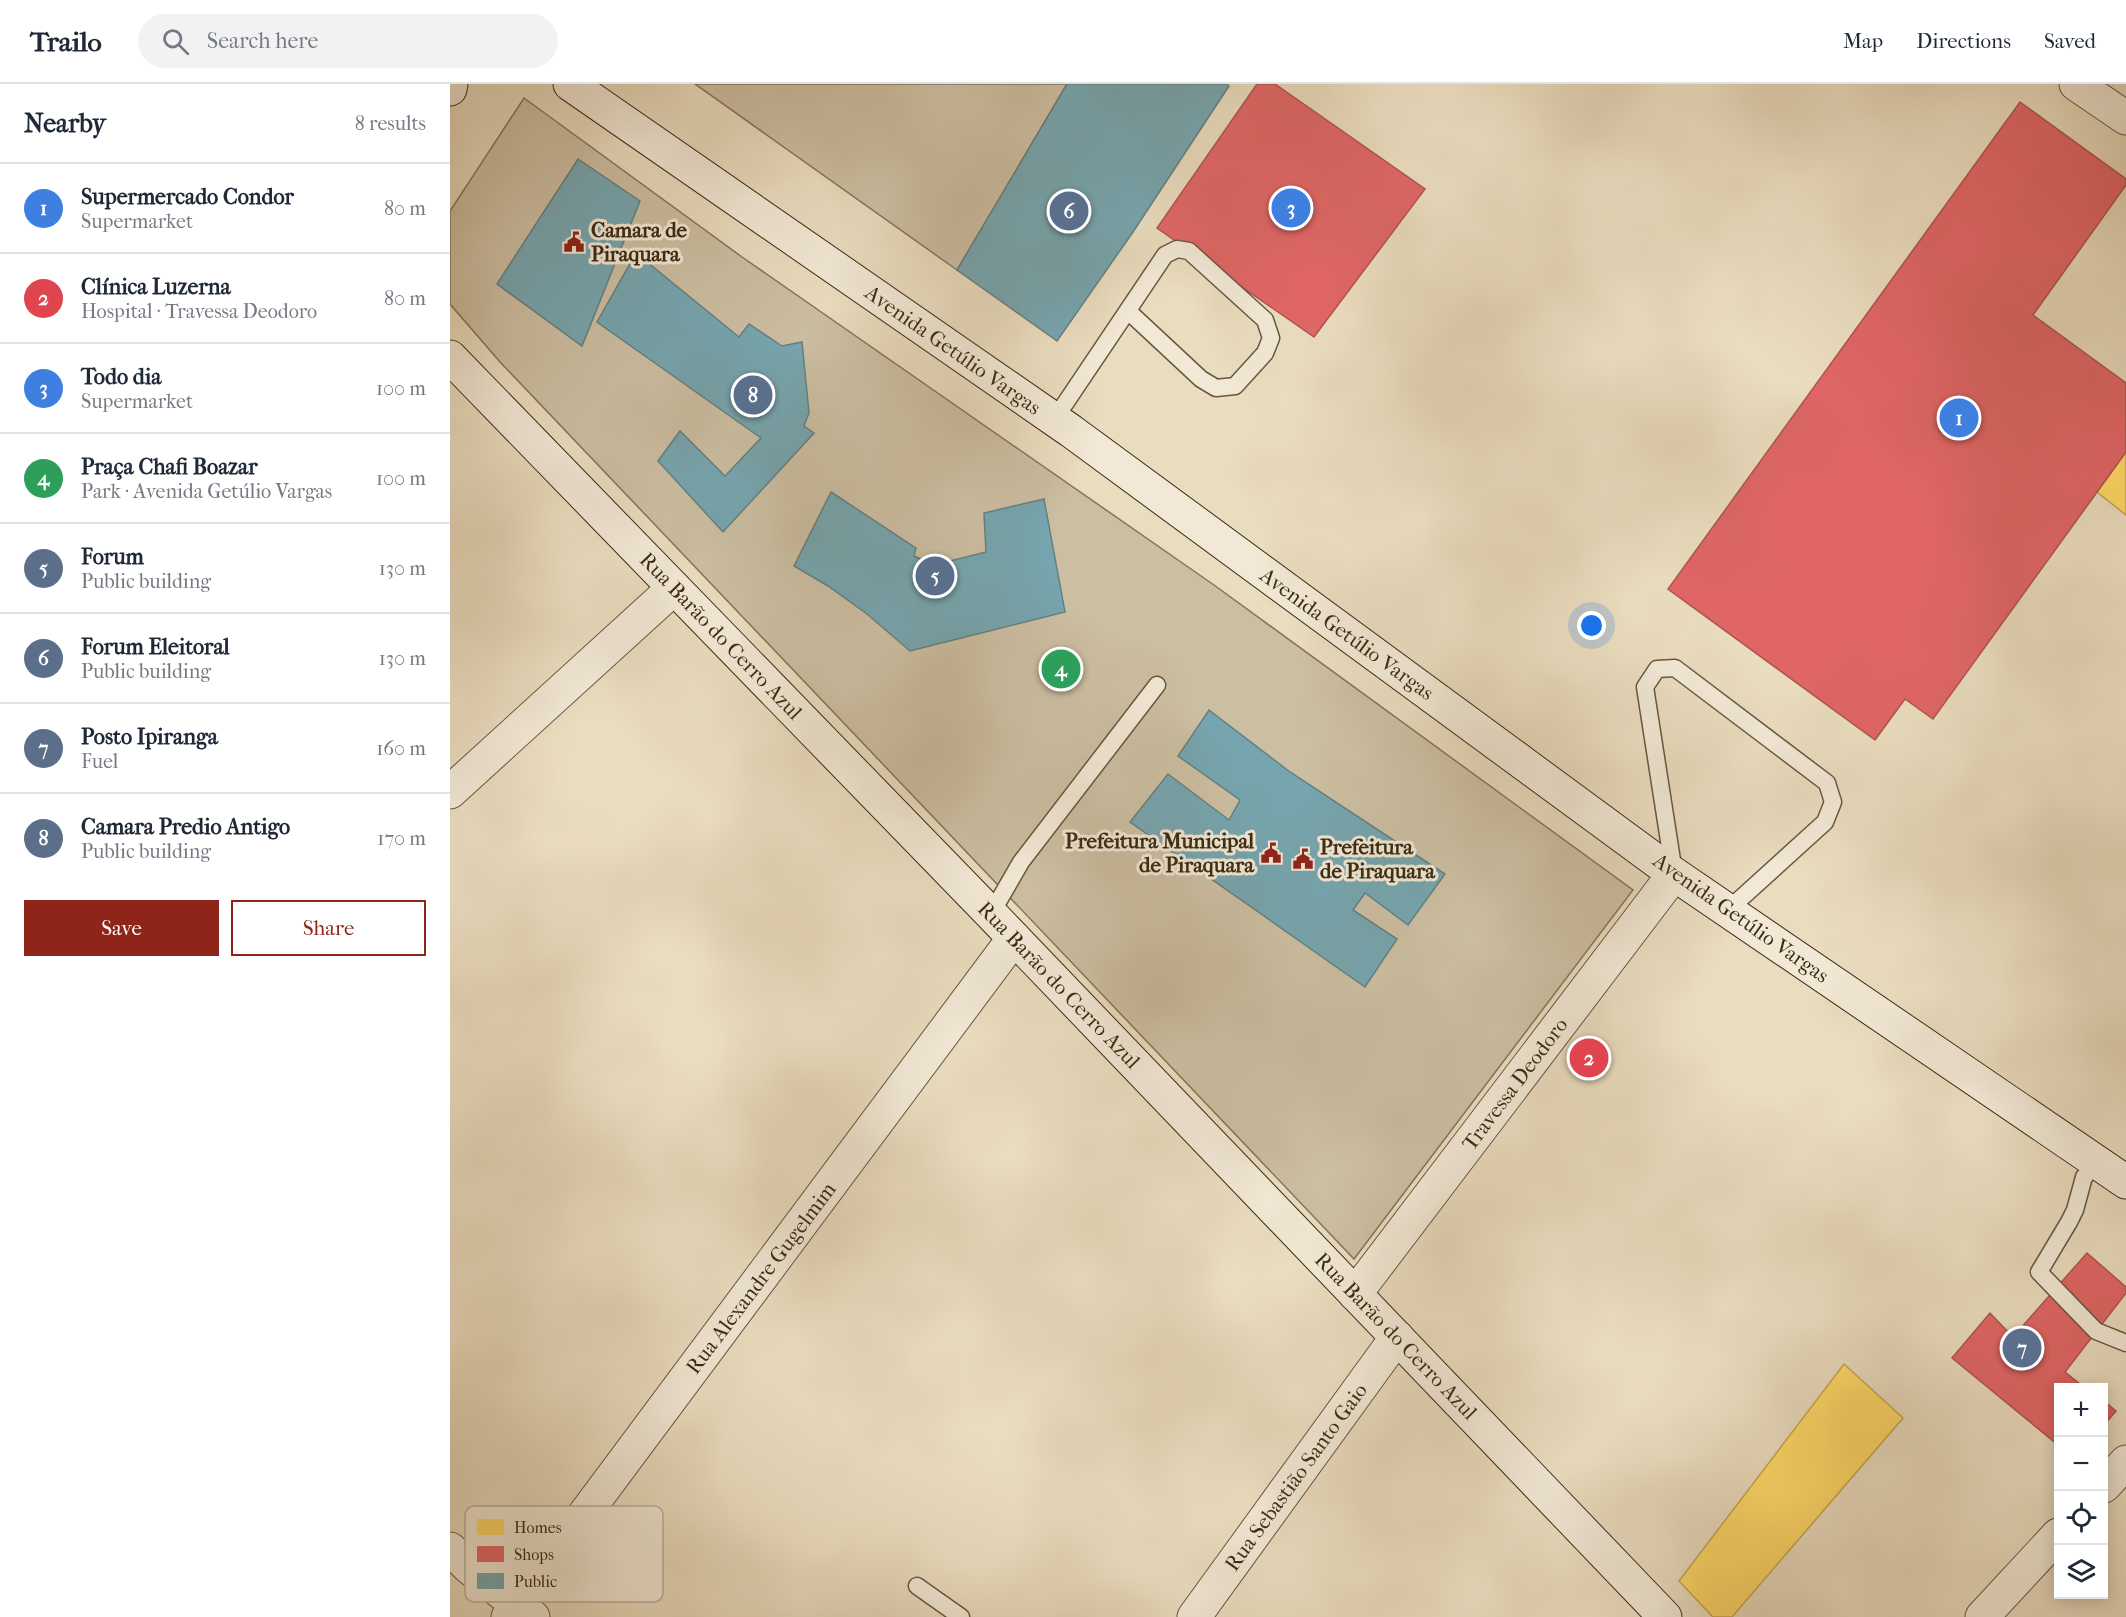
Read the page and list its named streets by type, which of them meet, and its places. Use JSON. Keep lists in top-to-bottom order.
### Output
{
  "streets": {
    "main road": [
      "Avenida Getúlio Vargas",
      "Rua Barão do Cerro Azul",
      "Travessa Deodoro",
      "Rua Alexandre Gugelmim",
      "Rua Sebastião Santo Gaio"
    ]
  },
  "crossings": [
    ["Avenida Getúlio Vargas", "Travessa Deodoro"],
    ["Rua Barão do Cerro Azul", "Travessa Deodoro"],
    ["Rua Barão do Cerro Azul", "Rua Alexandre Gugelmim"],
    ["Rua Barão do Cerro Azul", "Rua Sebastião Santo Gaio"]
  ],
  "places": {
    "public building": ["Camara de Piraquara", "Prefeitura Municipal de Piraquara", "Prefeitura de Piraquara"]
  },
  "legend": ["Homes", "Shops", "Public"],
  "page": {
    "header": "Trailo",
    "search": "Search here",
    "nav": ["Map", "Directions", "Saved"],
    "heading": ["Nearby", "8 results"],
    "list": [
      {
        "mark": "1",
        "name": "Supermercado Condor",
        "note": "Supermarket",
        "value": "80 m"
      },
      {
        "mark": "2",
        "name": "Clínica Luzerna",
        "note": "Hospital · Travessa Deodoro",
        "value": "80 m"
      },
      {
        "mark": "3",
        "name": "Todo dia",
        "note": "Supermarket",
        "value": "100 m"
      },
      {
        "mark": "4",
        "name": "Praça Chafi Boazar",
        "note": "Park · Avenida Getúlio Vargas",
        "value": "100 m"
      },
      {
        "mark": "5",
        "name": "Forum",
        "note": "Public building",
        "value": "130 m"
      },
      {
        "mark": "6",
        "name": "Forum Eleitoral",
        "note": "Public building",
        "value": "130 m"
      },
      {
        "mark": "7",
        "name": "Posto Ipiranga",
        "note": "Fuel",
        "value": "160 m"
      },
      {
        "mark": "8",
        "name": "Camara Predio Antigo",
        "note": "Public building",
        "value": "170 m"
      }
    ],
    "pins": [
      "3",
      "6",
      "8",
      "1",
      "5",
      "4",
      "2",
      "7"
    ],
    "buttons": ["Save", "Share"],
    "map_buttons": ["+", "−"]
  }
}
